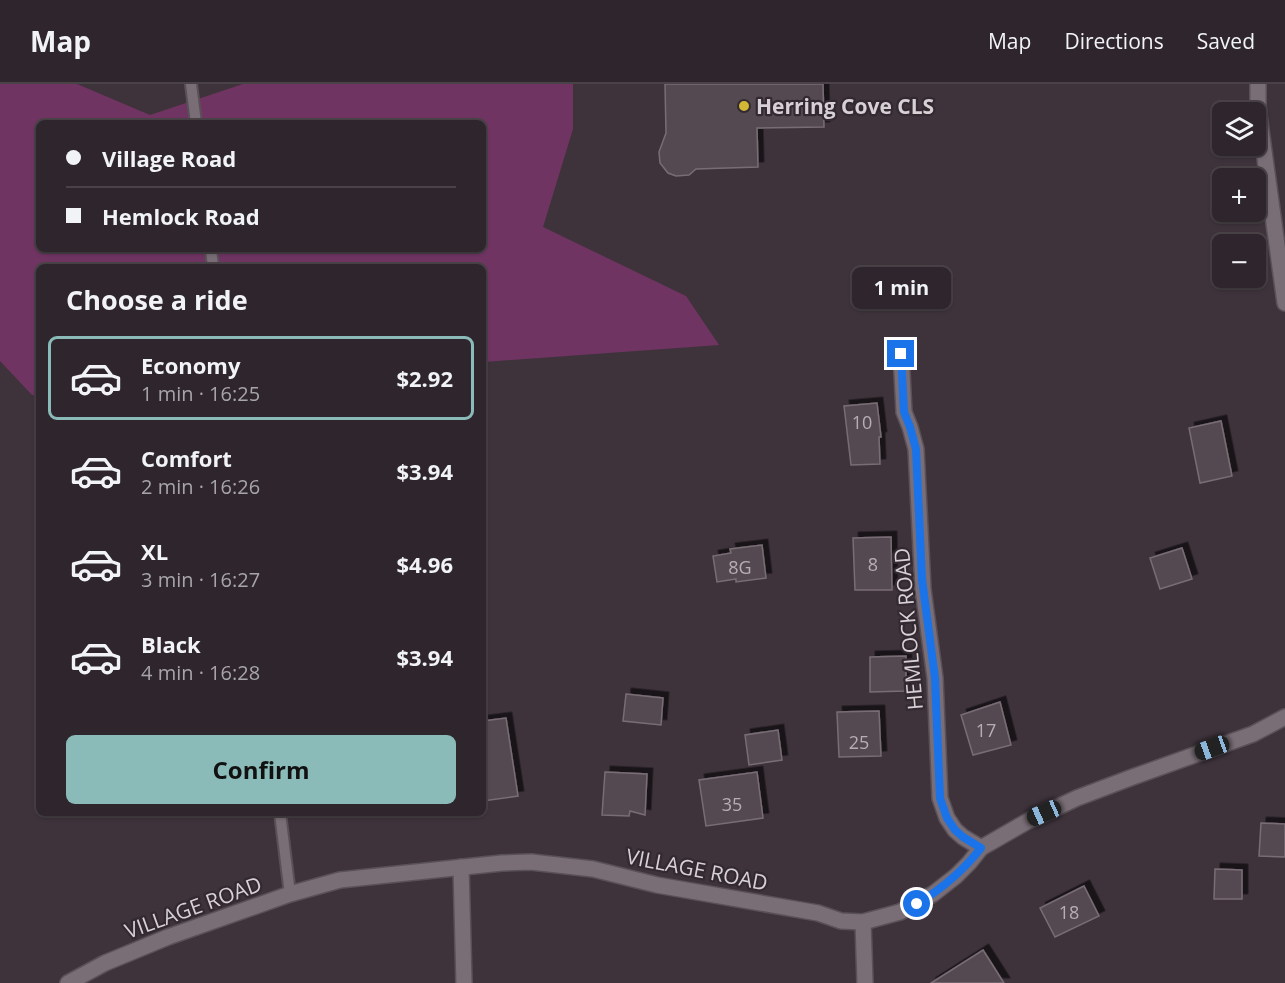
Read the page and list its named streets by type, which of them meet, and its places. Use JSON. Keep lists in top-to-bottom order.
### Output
{
  "streets": {
    "street": ["HEMLOCK ROAD", "VILLAGE ROAD"]
  },
  "crossings": [
    ["HEMLOCK ROAD", "VILLAGE ROAD"]
  ],
  "places": ["Herring Cove CLS"],
  "house_numbers": [
    "10",
    "8",
    "8G",
    "17",
    "25",
    "35",
    "18"
  ],
  "page": {
    "header": "Map",
    "nav": ["Map", "Directions", "Saved"],
    "map_buttons": ["+", "−"],
    "banner": ["Village Road", "Hemlock Road"],
    "heading": "Choose a ride",
    "bubble": "1 min",
    "list": [
      {
        "name": "Economy",
        "note": "1 min · 16:25",
        "value": "$2.92"
      },
      {
        "name": "Comfort",
        "note": "2 min · 16:26",
        "value": "$3.94"
      },
      {
        "name": "XL",
        "note": "3 min · 16:27",
        "value": "$4.96"
      },
      {
        "name": "Black",
        "note": "4 min · 16:28",
        "value": "$3.94"
      }
    ],
    "buttons": "Confirm"
  }
}
